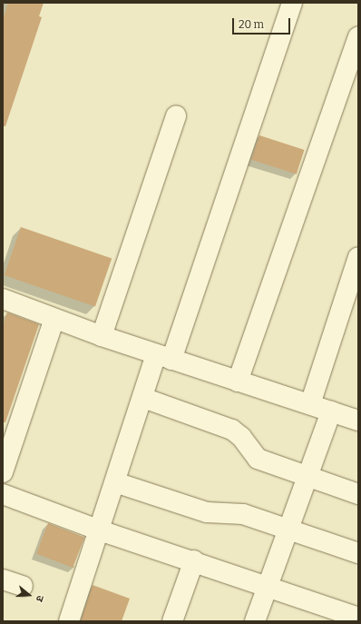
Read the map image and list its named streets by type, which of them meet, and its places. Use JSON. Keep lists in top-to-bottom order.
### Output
{
  "scale_bar": "20 m",
  "north": "right"
}
